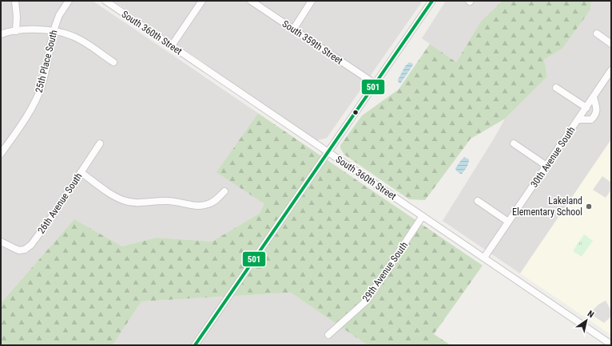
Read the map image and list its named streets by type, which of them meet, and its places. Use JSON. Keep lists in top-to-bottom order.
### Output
{
  "streets": {
    "street": [
      "South 360th Street",
      "South 359th Street",
      "25th Place South",
      "30th Avenue South",
      "26th Avenue South",
      "29th Avenue South"
    ]
  },
  "crossings": [
    ["South 360th Street", "30th Avenue South"],
    ["South 360th Street", "29th Avenue South"]
  ],
  "places": ["Lakeland Elementary School"],
  "lines": ["transit line 501"],
  "north": "top right"
}
